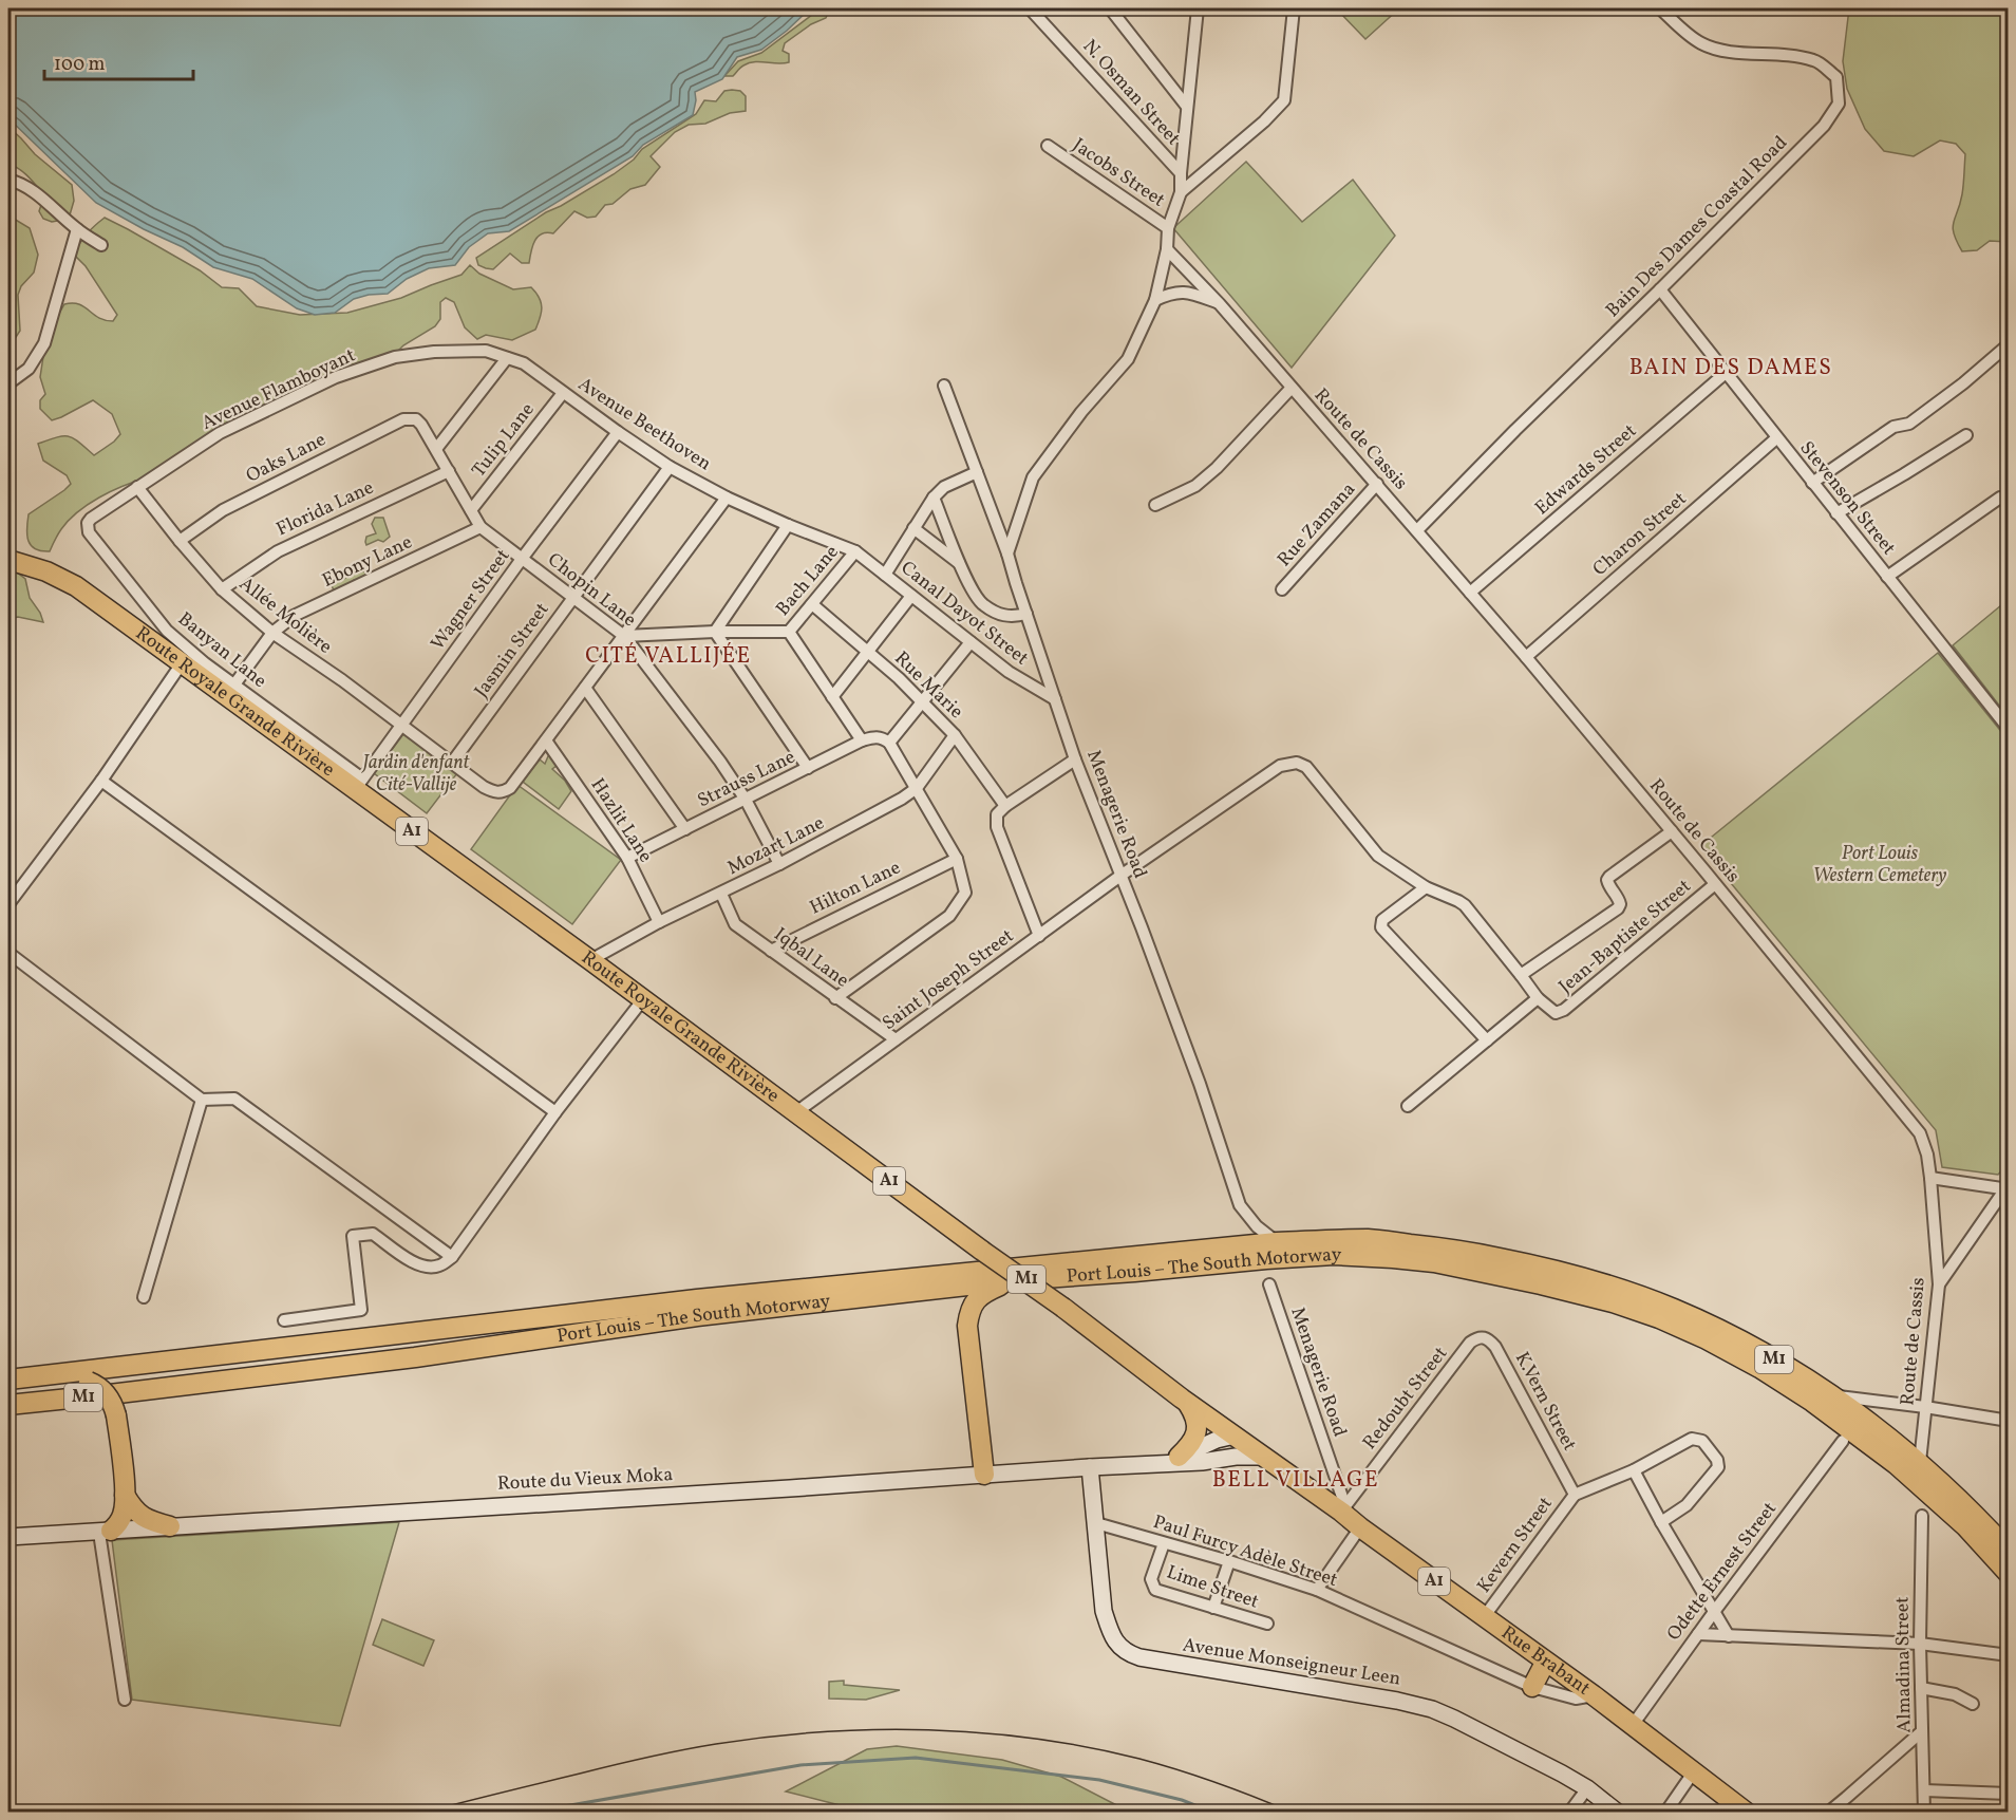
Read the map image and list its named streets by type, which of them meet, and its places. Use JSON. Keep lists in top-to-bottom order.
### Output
{
  "streets": {
    "main road": [
      "Route Royale Grande Rivière",
      "A1",
      "Port Louis – The South Motorway",
      "M1",
      "Route du Vieux Moka",
      "Rue Brabant",
      "Avenue Monseigneur Leen"
    ],
    "street": [
      "N. Osman Street",
      "Jacobs Street",
      "Bain Des Dames Coastal Road",
      "Avenue Flamboyant",
      "Avenue Beethoven",
      "Route de Cassis",
      "Tulip Lane",
      "Oaks Lane",
      "Edwards Street",
      "Stevenson Street",
      "Florida Lane",
      "Rue Zamana",
      "Charon Street",
      "Ebony Lane",
      "Bach Lane",
      "Chopin Lane",
      "Wagner Street",
      "Canal Dayot Street",
      "Allée Molière",
      "Banyan Lane",
      "Jasmin Street",
      "Rue Marie",
      "Strauss Lane",
      "Menagerie Road",
      "Hazlit Lane",
      "Mozart Lane",
      "Hilton Lane",
      "Jean-Baptiste Street",
      "Iqbal Lane",
      "Saint Joseph Street",
      "Redoubt Street",
      "K.Vern Street",
      "Kevern Street",
      "Paul Furcy Adèle Street",
      "Odette Ernest Street",
      "Lime Street",
      "Almadina Street"
    ]
  },
  "crossings": [
    ["Bain Des Dames Coastal Road", "Route de Cassis"],
    ["Bain Des Dames Coastal Road", "Stevenson Street"],
    ["Avenue Flamboyant", "Avenue Beethoven"],
    ["Avenue Flamboyant", "Allée Molière"],
    ["Avenue Flamboyant", "Banyan Lane"],
    ["Avenue Beethoven", "Tulip Lane"],
    ["Avenue Beethoven", "Bach Lane"],
    ["Avenue Beethoven", "Wagner Street"],
    ["Avenue Beethoven", "Canal Dayot Street"],
    ["Avenue Beethoven", "Jasmin Street"],
    ["Route de Cassis", "Edwards Street"],
    ["Route de Cassis", "Rue Zamana"],
    ["Route de Cassis", "Charon Street"],
    ["Route de Cassis", "Jean-Baptiste Street"],
    ["Route de Cassis", "Port Louis – The South Motorway"],
    ["Tulip Lane", "Chopin Lane"],
    ["Oaks Lane", "Chopin Lane"],
    ["Oaks Lane", "Allée Molière"],
    ["Edwards Street", "Stevenson Street"],
    ["Stevenson Street", "Charon Street"],
    ["Florida Lane", "Chopin Lane"],
    ["Florida Lane", "Allée Molière"],
    ["Ebony Lane", "Chopin Lane"],
    ["Ebony Lane", "Allée Molière"],
    ["Ebony Lane", "Banyan Lane"],
    ["Bach Lane", "Canal Dayot Street"],
    ["Bach Lane", "Rue Marie"],
    ["Chopin Lane", "Wagner Street"],
    ["Chopin Lane", "Jasmin Street"],
    ["Chopin Lane", "Strauss Lane"],
    ["Chopin Lane", "Mozart Lane"],
    ["Wagner Street", "Allée Molière"],
    ["Wagner Street", "Banyan Lane"],
    ["Wagner Street", "Route Royale Grande Rivière"],
    ["Canal Dayot Street", "Menagerie Road"],
    ["Allée Molière", "Jasmin Street"],
    ["Allée Molière", "Hazlit Lane"],
    ["Banyan Lane", "Route Royale Grande Rivière"],
    ["Rue Marie", "Mozart Lane"],
    ["Route Royale Grande Rivière", "Menagerie Road"],
    ["Route Royale Grande Rivière", "Mozart Lane"],
    ["Route Royale Grande Rivière", "Saint Joseph Street"],
    ["Route Royale Grande Rivière", "Redoubt Street"],
    ["Route Royale Grande Rivière", "Route du Vieux Moka"],
    ["Route Royale Grande Rivière", "Rue Brabant"],
    ["Strauss Lane", "Hazlit Lane"],
    ["Menagerie Road", "Saint Joseph Street"],
    ["Menagerie Road", "Port Louis – The South Motorway"],
    ["Menagerie Road", "Redoubt Street"],
    ["Menagerie Road", "Rue Brabant"],
    ["Hazlit Lane", "Mozart Lane"],
    ["Mozart Lane", "Iqbal Lane"],
    ["Hilton Lane", "Iqbal Lane"],
    ["Jean-Baptiste Street", "Saint Joseph Street"],
    ["Iqbal Lane", "Saint Joseph Street"],
    ["Redoubt Street", "K.Vern Street"],
    ["Redoubt Street", "Rue Brabant"],
    ["K.Vern Street", "Kevern Street"],
    ["Route du Vieux Moka", "Avenue Monseigneur Leen"],
    ["Kevern Street", "Rue Brabant"],
    ["Paul Furcy Adèle Street", "Lime Street"],
    ["Paul Furcy Adèle Street", "Rue Brabant"],
    ["Paul Furcy Adèle Street", "Avenue Monseigneur Leen"],
    ["Odette Ernest Street", "Rue Brabant"]
  ],
  "districts": ["BAIN DES DAMES", "CITÉ VALLIJÉE", "BELL VILLAGE"],
  "parks": ["Jardin d'enfant Cité-Vallije", "Port Louis Western Cemetery"],
  "scale_bar": "100 m"
}
